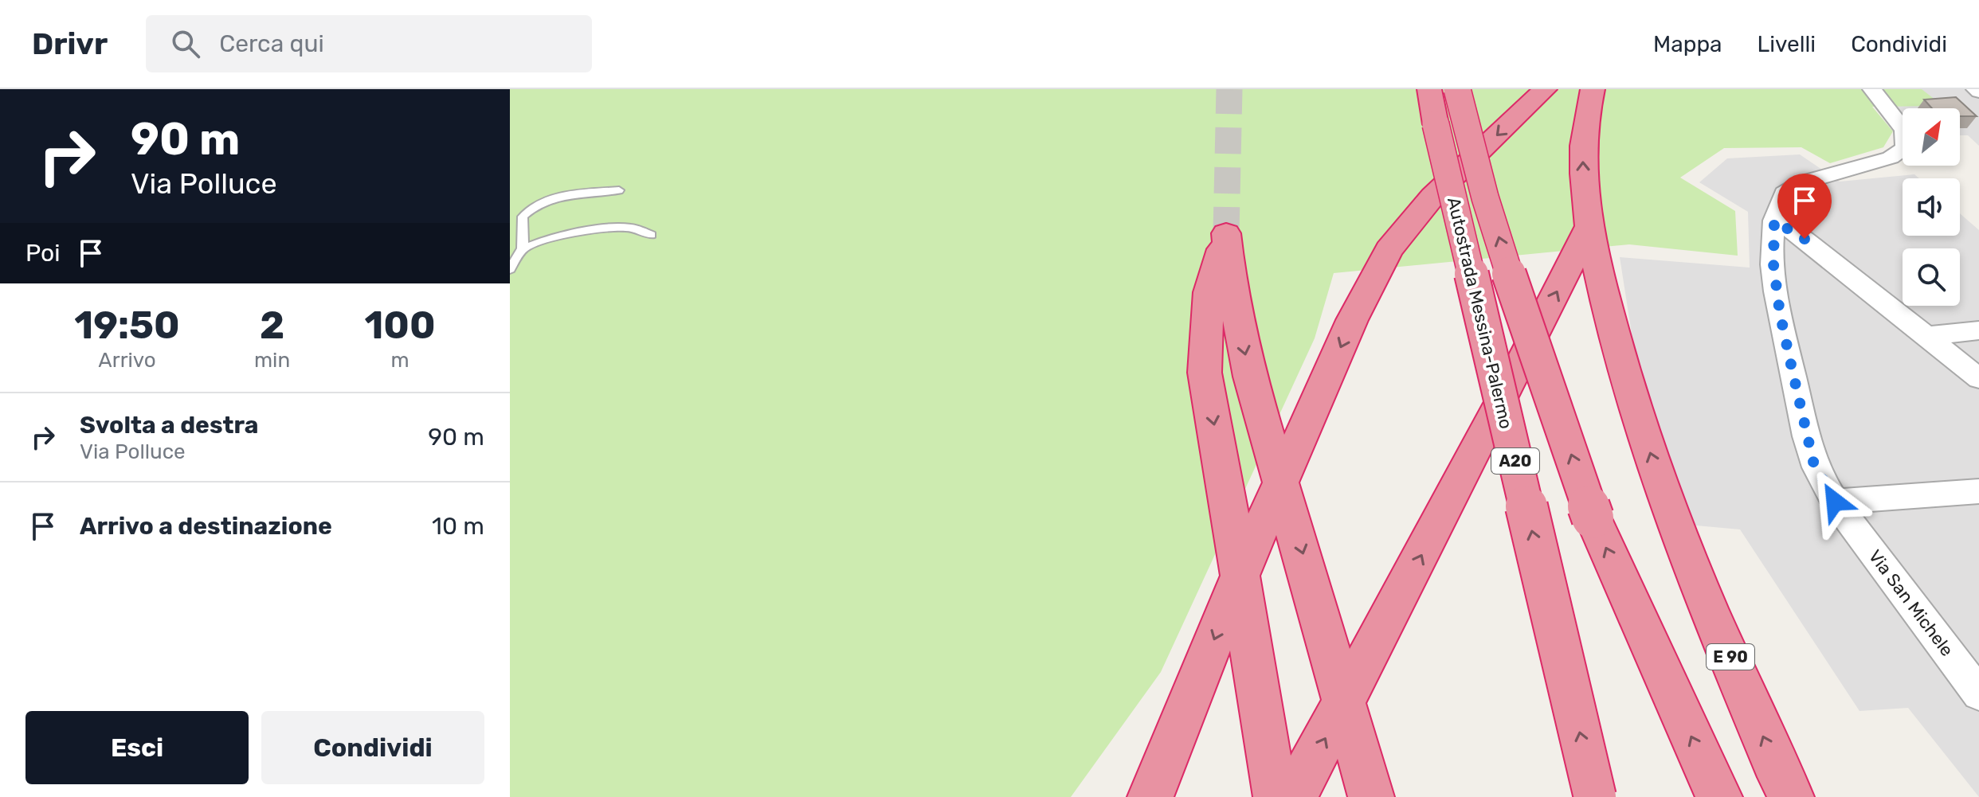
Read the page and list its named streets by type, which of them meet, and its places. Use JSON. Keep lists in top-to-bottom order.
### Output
{
  "streets": {
    "highway": ["Autostrada Messina-Palermo", "A20", "E 90"],
    "street": ["Via San Michele"]
  },
  "north": "top right",
  "page": {
    "header": "Drivr",
    "search": "Cerca qui",
    "nav": ["Mappa", "Livelli", "Condividi"],
    "turn": ["90 m", "Via Polluce"],
    "then": "Poi",
    "eta": [
      "19:50",
      "Arrivo",
      "2",
      "min",
      "100",
      "m"
    ],
    "list": [
      {
        "name": "Svolta a destra",
        "note": "Via Polluce",
        "value": "90 m"
      },
      {
        "name": "Arrivo a destinazione",
        "value": "10 m"
      }
    ],
    "buttons": ["Esci", "Condividi"]
  }
}
